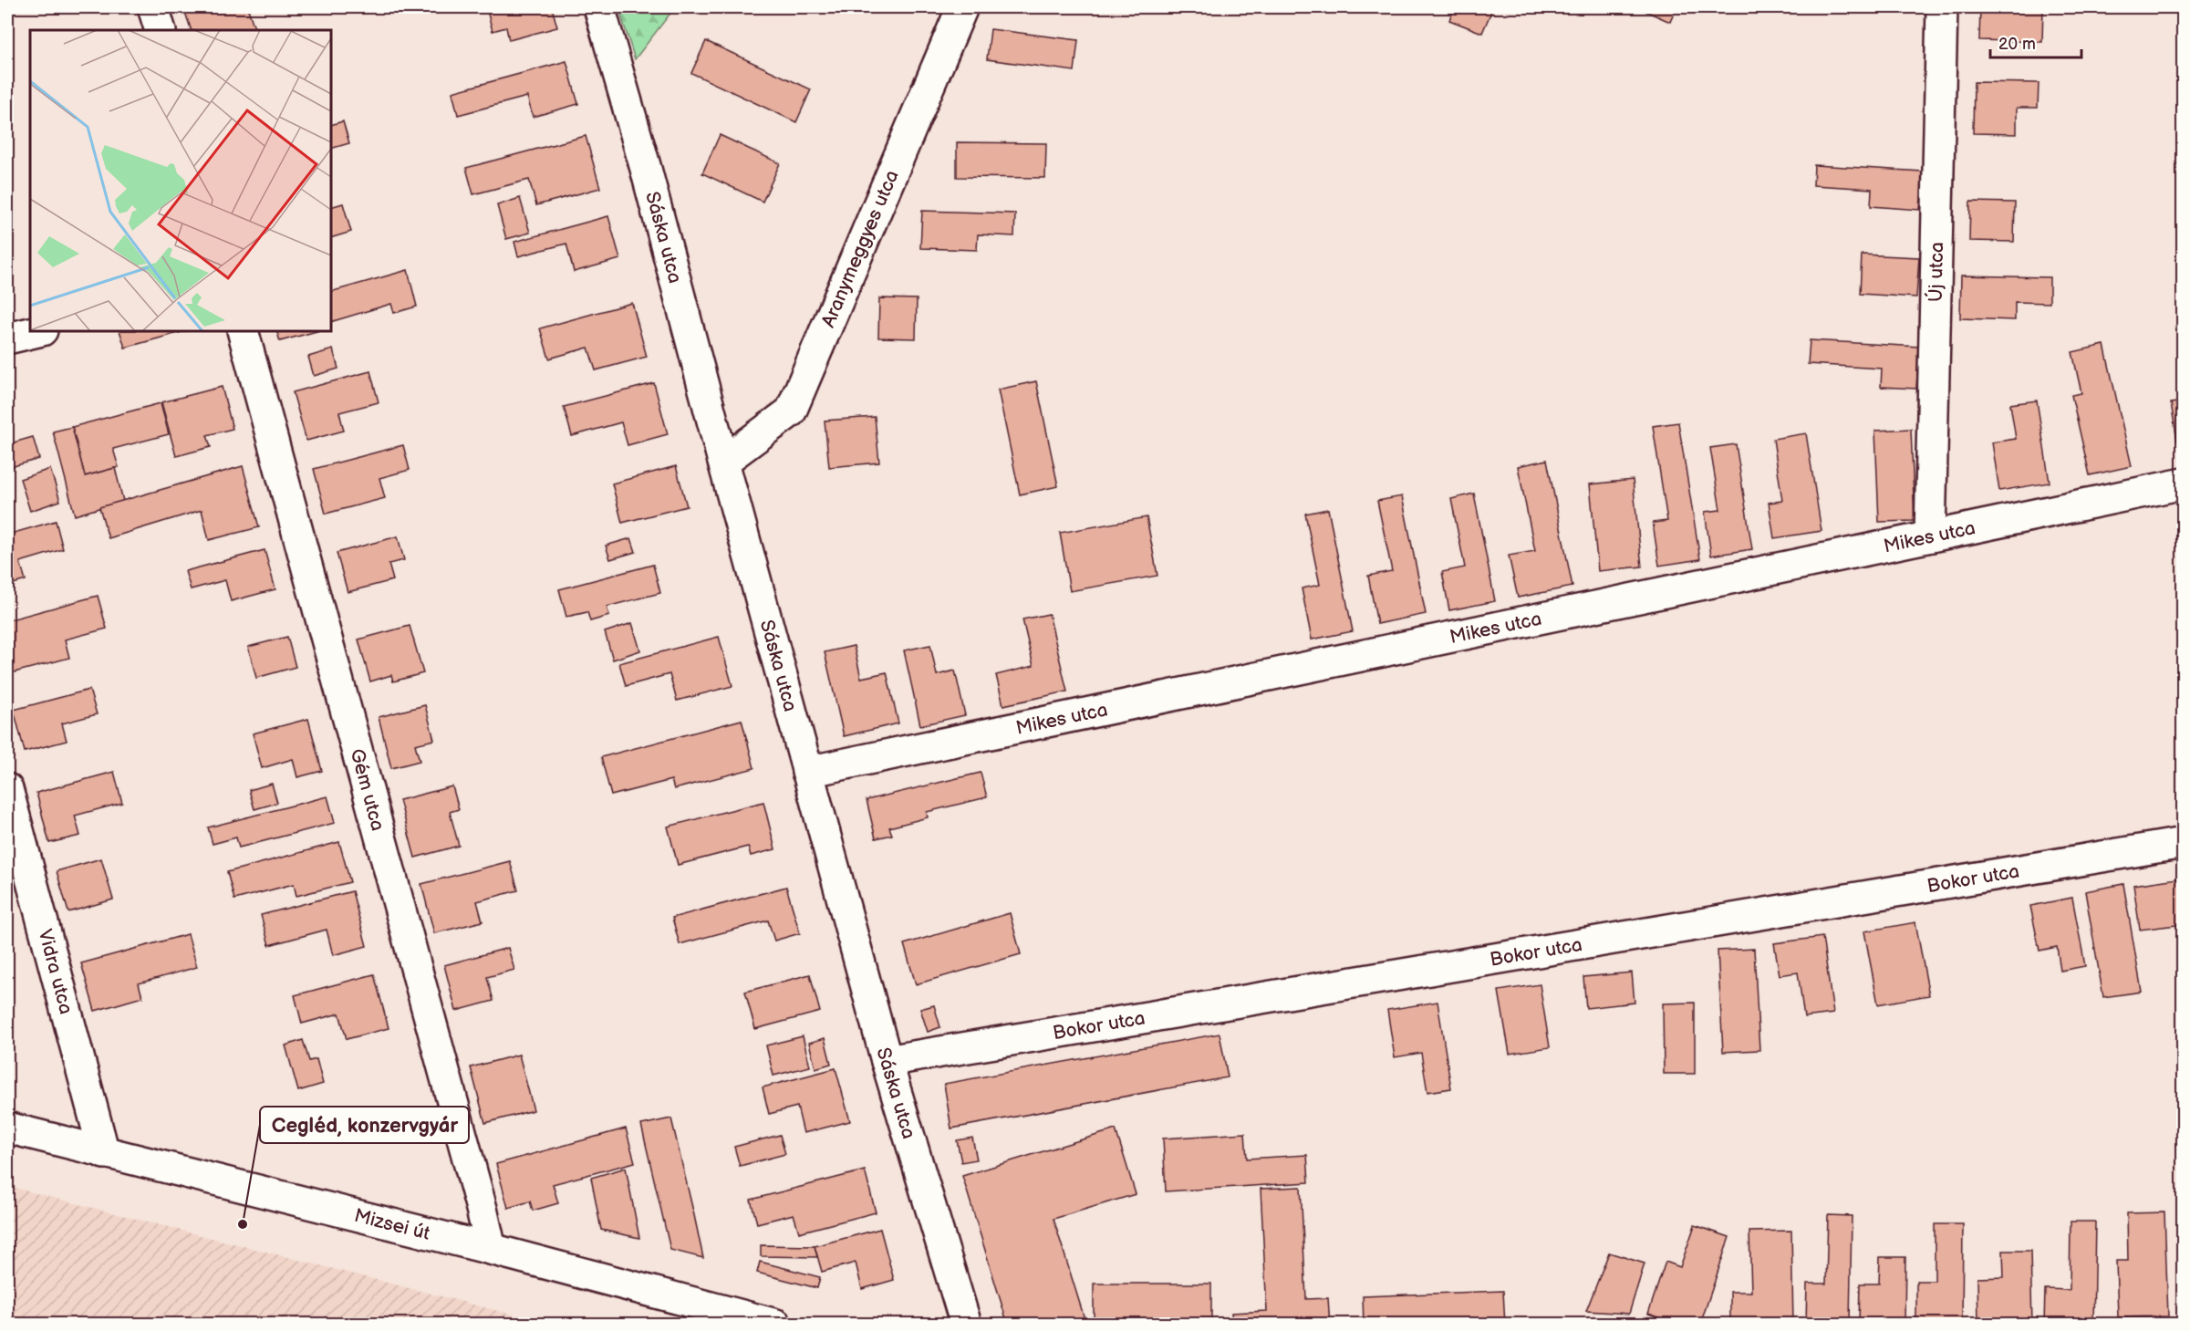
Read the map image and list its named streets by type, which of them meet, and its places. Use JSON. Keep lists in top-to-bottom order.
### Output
{
  "streets": {
    "street": [
      "Sáska utca",
      "Aranymeggyes utca",
      "Új utca",
      "Mikes utca",
      "Gém utca",
      "Bokor utca",
      "Vidra utca",
      "Mizsei út"
    ]
  },
  "crossings": [
    ["Sáska utca", "Aranymeggyes utca"],
    ["Sáska utca", "Mikes utca"],
    ["Sáska utca", "Bokor utca"],
    ["Új utca", "Mikes utca"],
    ["Gém utca", "Mizsei út"],
    ["Vidra utca", "Mizsei út"]
  ],
  "places": ["Cegléd, konzervgyár"],
  "scale_bar": "20 m"
}
